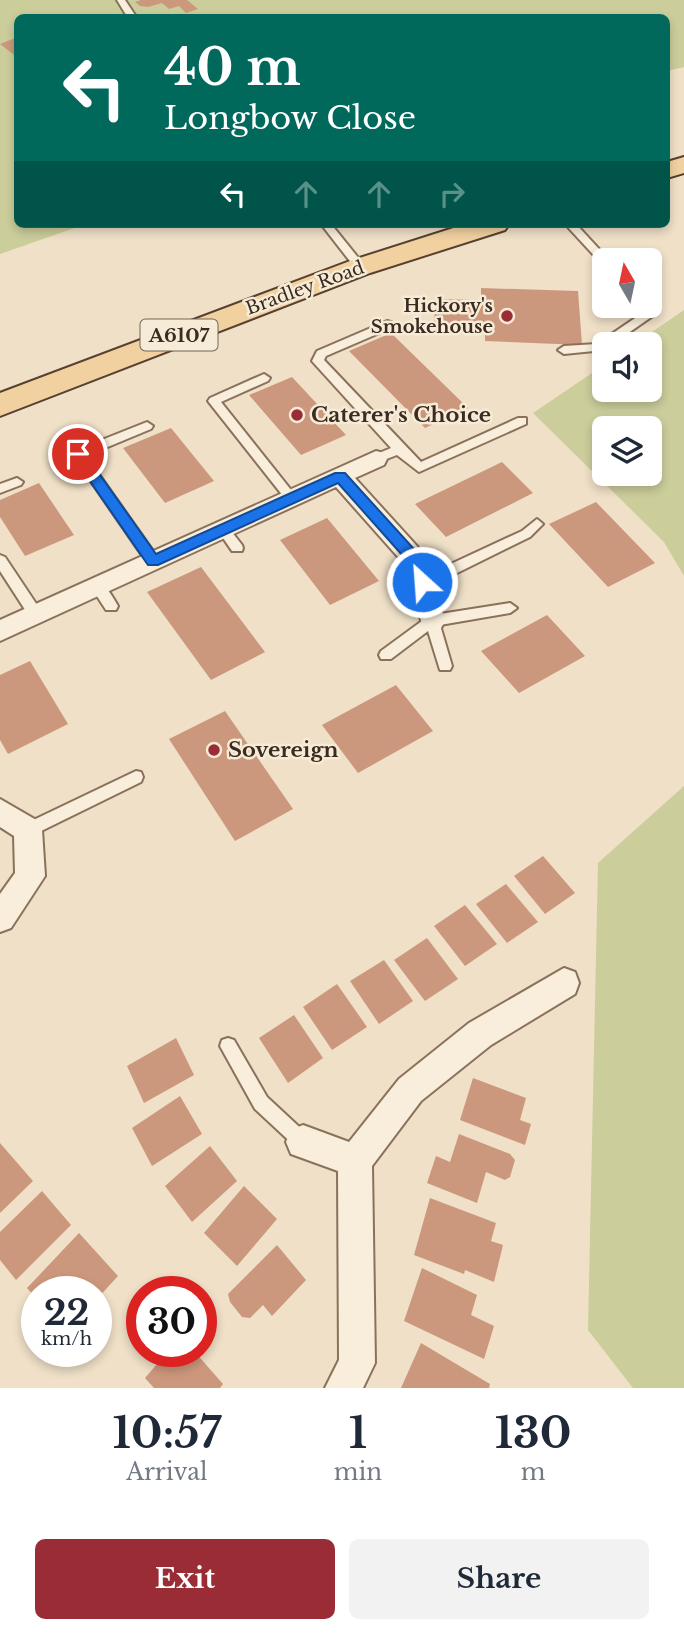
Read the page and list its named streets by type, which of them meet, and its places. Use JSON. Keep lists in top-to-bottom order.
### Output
{
  "streets": {
    "main road": ["Bradley Road", "A6107"]
  },
  "places": ["Hickory's Smokehouse", "Caterer's Choice", "Sovereign"],
  "north": "top",
  "page": {
    "turn": ["40 m", "Longbow Close"],
    "speed": "22 km/h",
    "limit": "30",
    "eta": [
      "10:57",
      "Arrival",
      "1",
      "min",
      "130",
      "m"
    ],
    "buttons": ["Exit", "Share"]
  }
}
